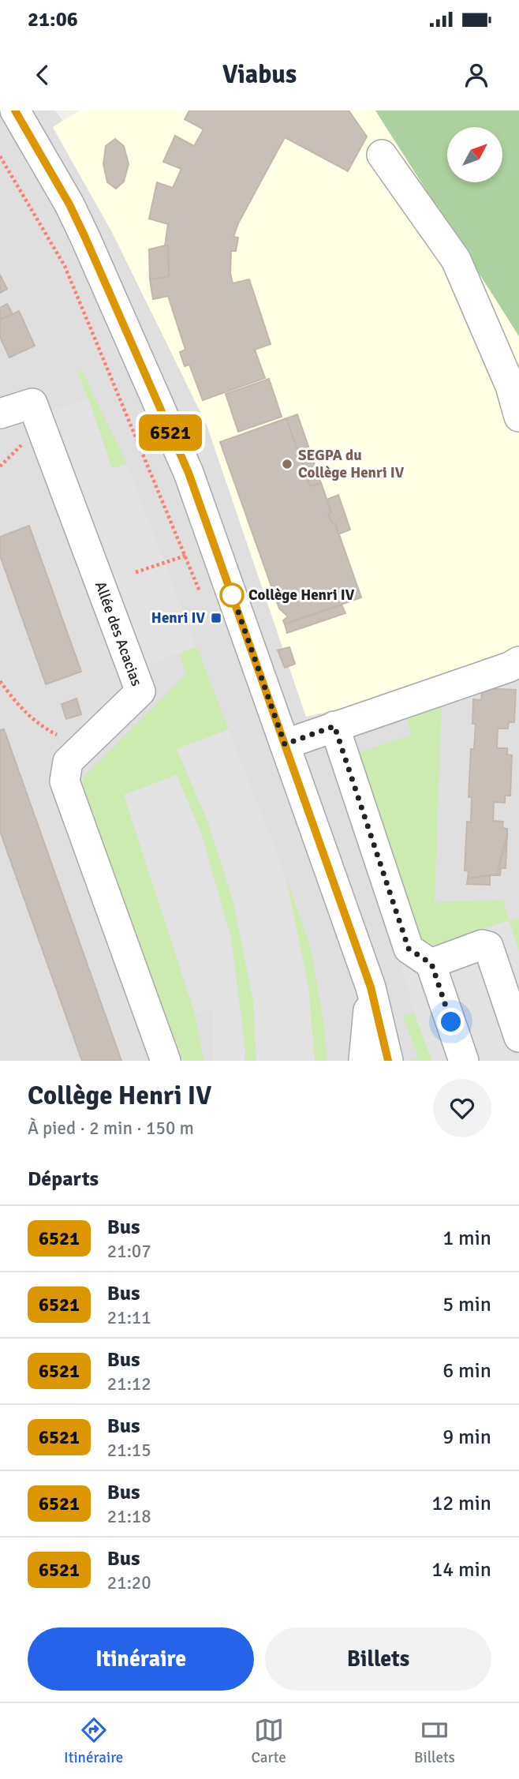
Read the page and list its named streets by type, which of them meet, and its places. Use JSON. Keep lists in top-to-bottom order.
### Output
{
  "streets": {
    "street": ["Allée des Acacias"]
  },
  "places": {
    "other": ["SEGPA du Collège Henri IV", "Collège Henri IV"],
    "transit": ["Henri IV"]
  },
  "lines": ["bus line 6521"],
  "north": "top right",
  "page": {
    "status": "21:06",
    "header": "Viabus",
    "on_map": "6521",
    "heading": [
      ["Collège Henri IV", "À pied · 2 min · 150 m"],
      "Départs"
    ],
    "list": [
      {
        "mark": "6521",
        "name": "Bus",
        "note": "21:07",
        "value": "1 min"
      },
      {
        "mark": "6521",
        "name": "Bus",
        "note": "21:11",
        "value": "5 min"
      },
      {
        "mark": "6521",
        "name": "Bus",
        "note": "21:12",
        "value": "6 min"
      },
      {
        "mark": "6521",
        "name": "Bus",
        "note": "21:15",
        "value": "9 min"
      },
      {
        "mark": "6521",
        "name": "Bus",
        "note": "21:18",
        "value": "12 min"
      },
      {
        "mark": "6521",
        "name": "Bus",
        "note": "21:20",
        "value": "14 min"
      }
    ],
    "buttons": ["Itinéraire", "Billets"],
    "tabs": ["Itinéraire", "Carte", "Billets"]
  }
}
